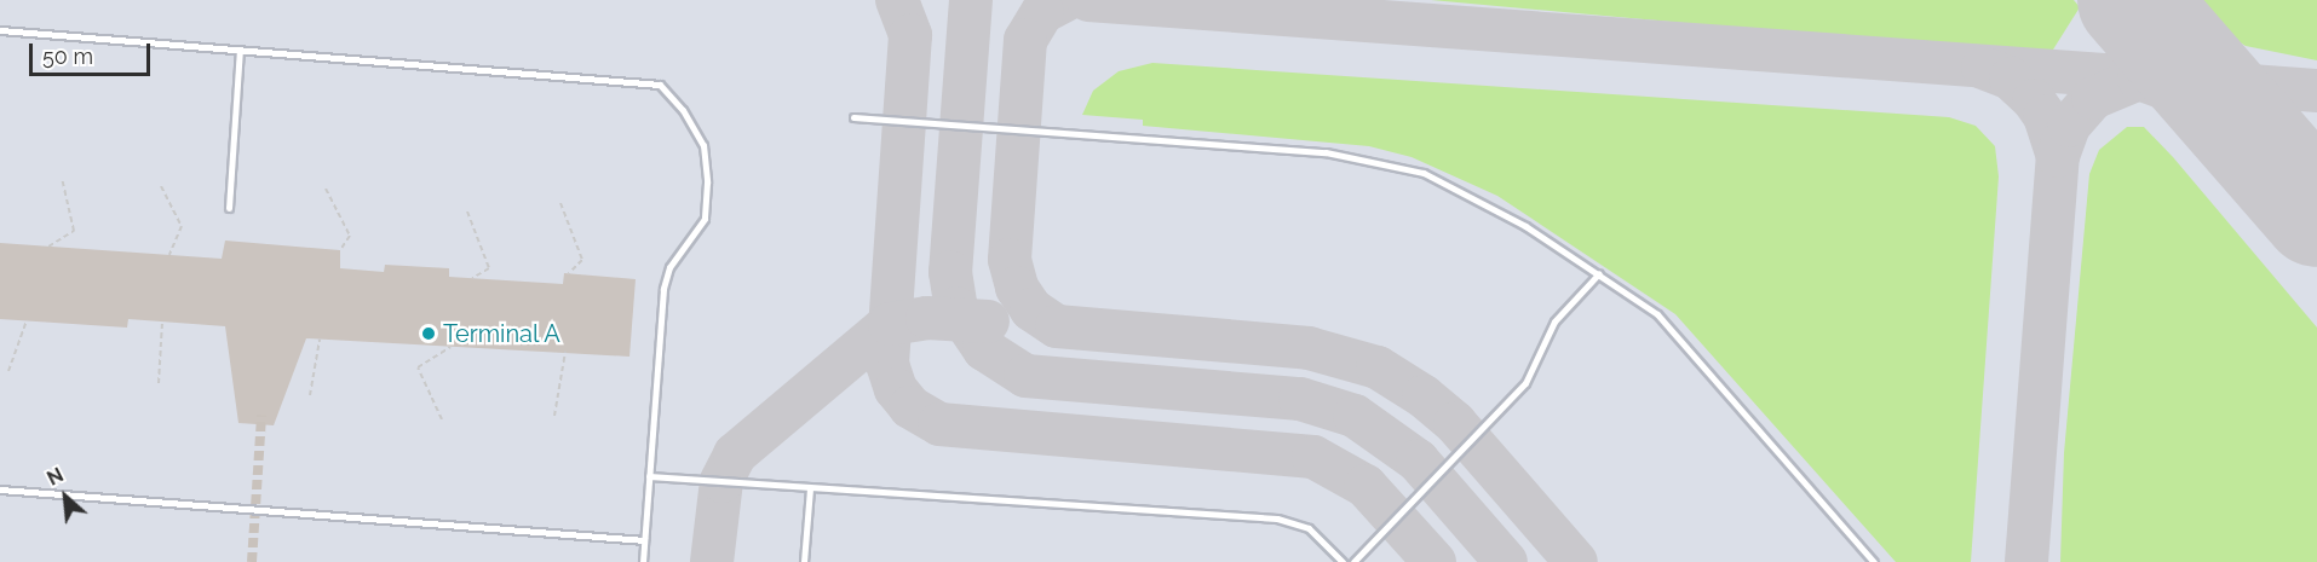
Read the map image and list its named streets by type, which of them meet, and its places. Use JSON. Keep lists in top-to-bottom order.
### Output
{
  "places": ["Terminal A"],
  "scale_bar": "50 m",
  "north": "top left"
}
